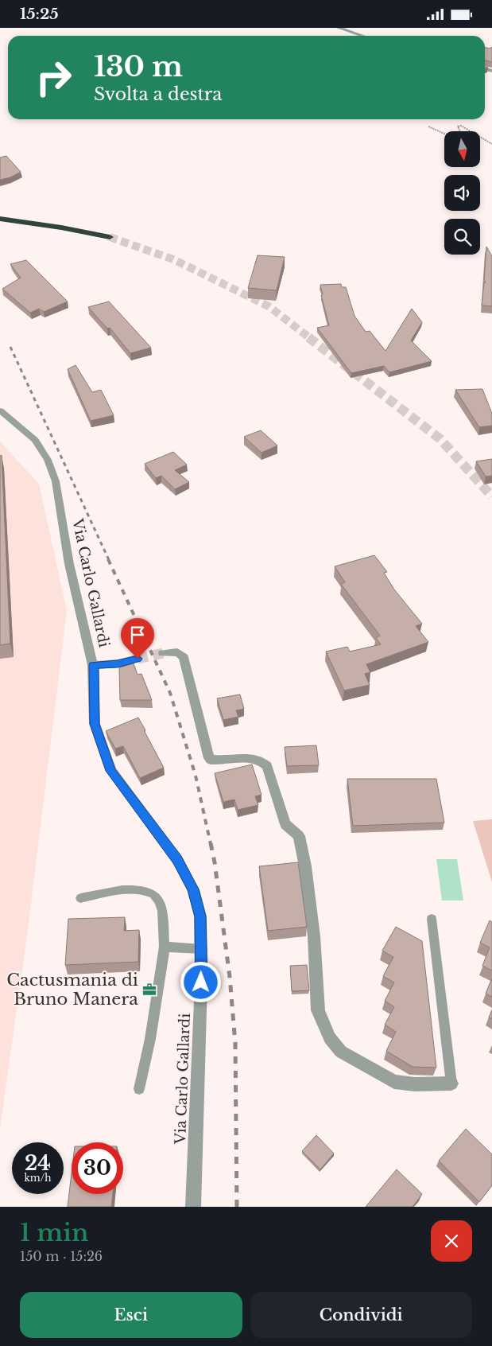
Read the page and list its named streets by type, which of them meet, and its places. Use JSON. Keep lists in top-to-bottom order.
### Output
{
  "streets": {
    "street": ["Via Carlo Gallardi"]
  },
  "places": {
    "office": ["Cactusmania di Bruno Manera"]
  },
  "north": "bottom",
  "page": {
    "status": "15:25",
    "turn": ["130 m", "Svolta a destra"],
    "speed": "24 km/h",
    "limit": "30",
    "heading": ["1 min", "150 m · 15:26"],
    "buttons": ["Esci", "Condividi"]
  }
}
